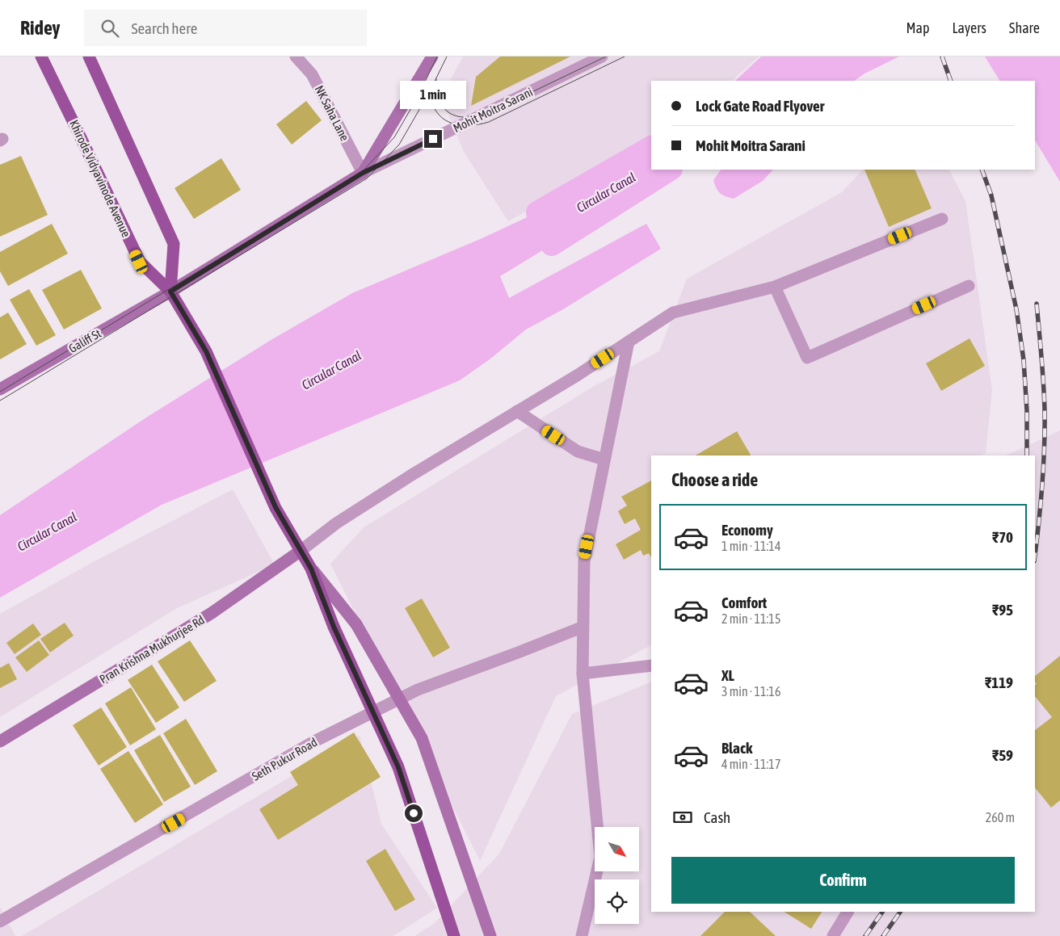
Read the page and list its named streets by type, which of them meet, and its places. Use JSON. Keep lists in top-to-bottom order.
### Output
{
  "streets": {
    "main road": ["Khirode Vidyavinode Avenue", "Galiff St", "Pran Krishna Mukhurjee Rd"],
    "street": ["Mohit Moitra Sarani", "NK Saha Lane", "Seth Pukur Road"]
  },
  "crossings": [
    ["Mohit Moitra Sarani", "NK Saha Lane"],
    ["Mohit Moitra Sarani", "Galiff St"],
    ["NK Saha Lane", "Galiff St"],
    ["Khirode Vidyavinode Avenue", "Galiff St"],
    ["Khirode Vidyavinode Avenue", "Pran Krishna Mukhurjee Rd"]
  ],
  "water": ["Circular Canal"],
  "north": "bottom right",
  "page": {
    "header": "Ridey",
    "search": "Search here",
    "nav": ["Map", "Layers", "Share"],
    "bubble": "1 min",
    "banner": ["Lock Gate Road Flyover", "Mohit Moitra Sarani"],
    "heading": "Choose a ride",
    "list": [
      {
        "name": "Economy",
        "note": "1 min · 11:14",
        "value": "₹70"
      },
      {
        "name": "Comfort",
        "note": "2 min · 11:15",
        "value": "₹95"
      },
      {
        "name": "XL",
        "note": "3 min · 11:16",
        "value": "₹119"
      },
      {
        "name": "Black",
        "note": "4 min · 11:17",
        "value": "₹59"
      }
    ],
    "pay": ["Cash", "260 m"],
    "buttons": "Confirm"
  }
}
